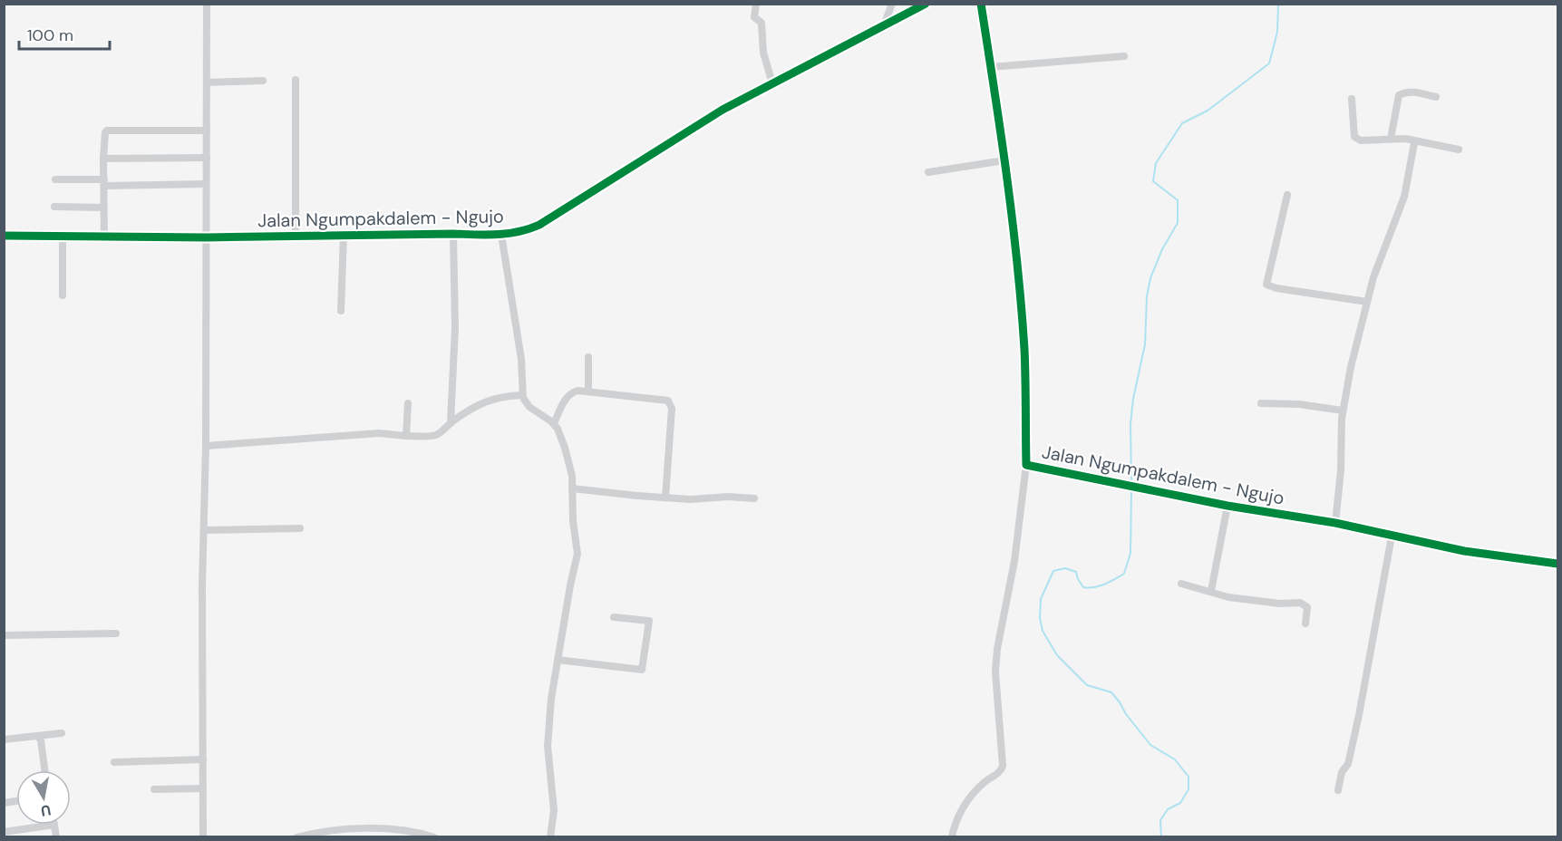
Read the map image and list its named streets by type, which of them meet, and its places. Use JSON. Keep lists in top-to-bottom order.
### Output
{
  "streets": {
    "street": ["Jalan Ngumpakdalem - Ngujo"]
  },
  "scale_bar": "100 m",
  "north": "bottom"
}
